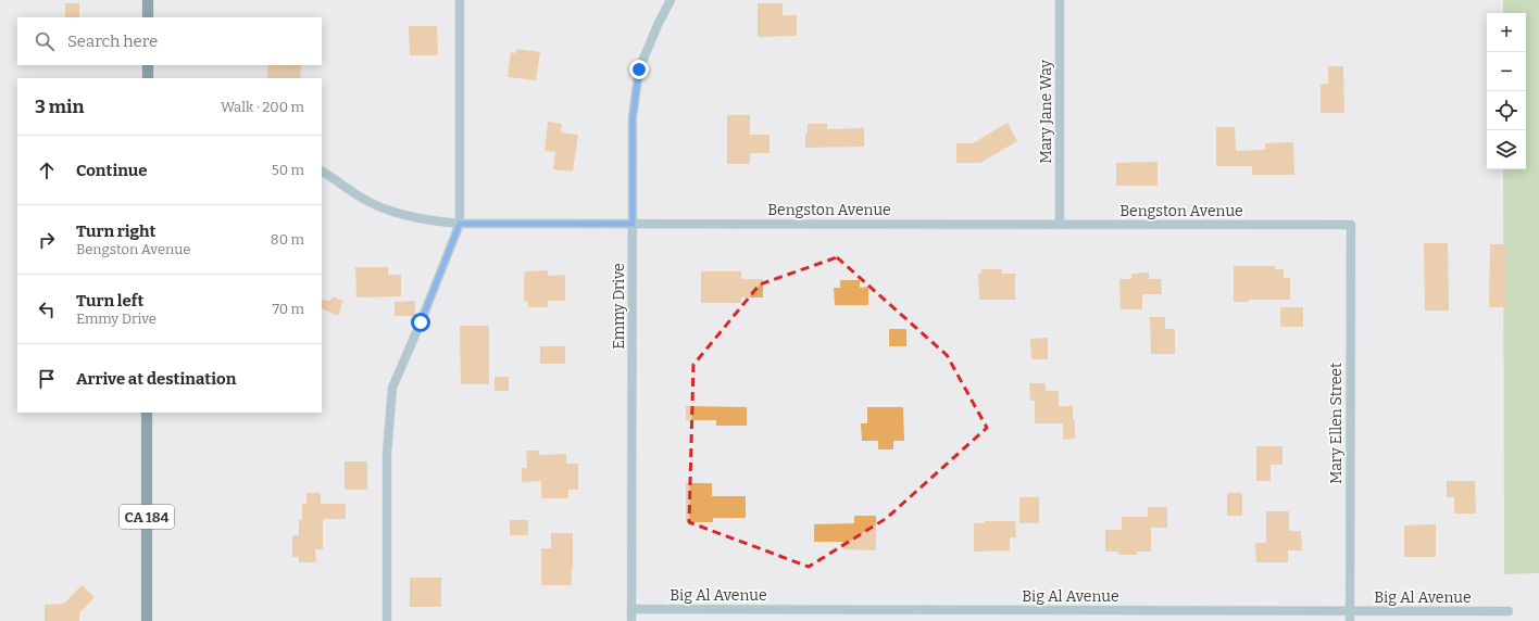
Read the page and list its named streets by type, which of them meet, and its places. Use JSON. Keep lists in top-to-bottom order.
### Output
{
  "streets": {
    "main road": ["CA 184"],
    "street": [
      "Mary Jane Way",
      "Bengston Avenue",
      "Emmy Drive",
      "Mary Ellen Street",
      "Big Al Avenue"
    ]
  },
  "crossings": [
    ["Mary Jane Way", "Bengston Avenue"],
    ["Bengston Avenue", "Emmy Drive"],
    ["Bengston Avenue", "Mary Ellen Street"],
    ["Emmy Drive", "Big Al Avenue"],
    ["Mary Ellen Street", "Big Al Avenue"]
  ],
  "page": {
    "map_buttons": ["+", "−"],
    "search": "Search here",
    "heading": ["3 min", "Walk · 200 m"],
    "list": [
      ["Continue", "50 m"],
      ["Turn right", "Bengston Avenue", "80 m"],
      ["Turn left", "Emmy Drive", "70 m"],
      "Arrive at destination"
    ]
  }
}
